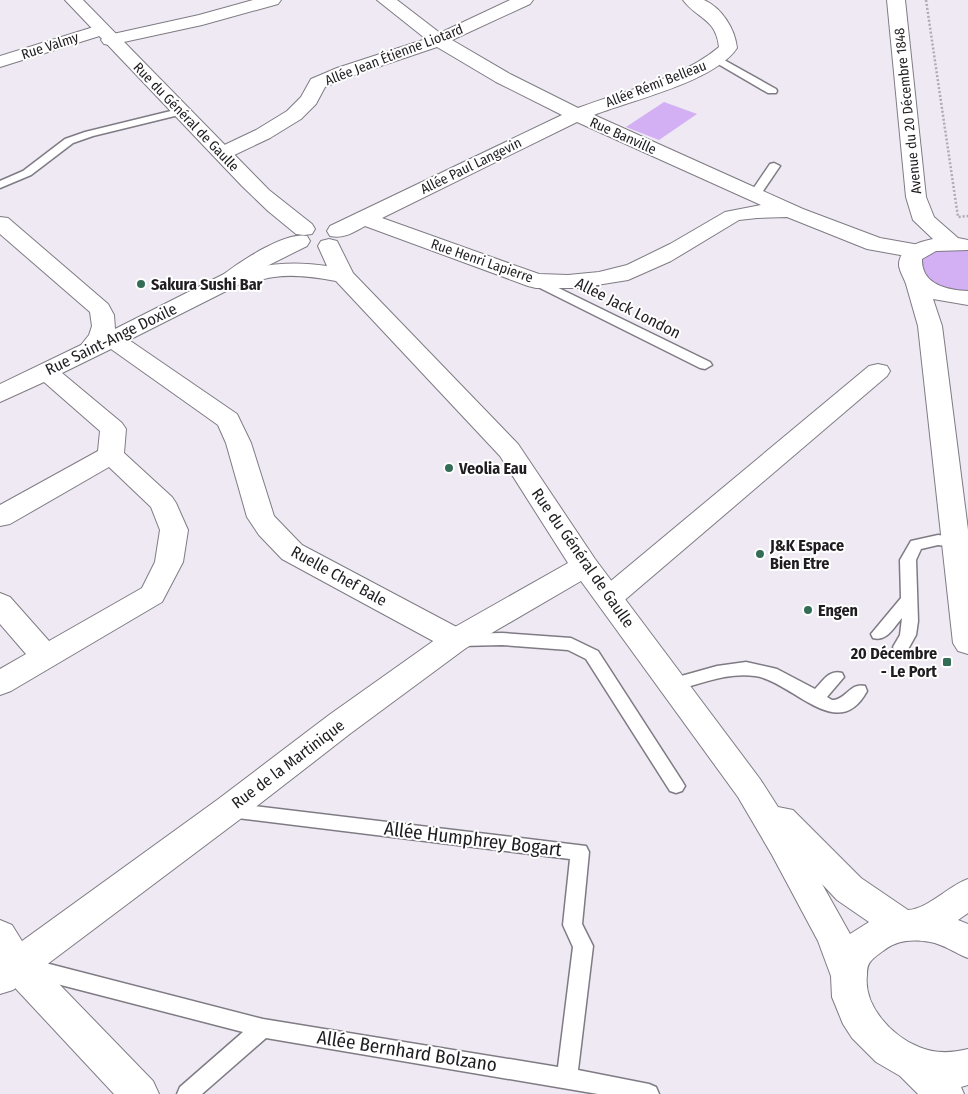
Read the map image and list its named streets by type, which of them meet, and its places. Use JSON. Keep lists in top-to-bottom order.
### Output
{
  "streets": {
    "street": [
      "Rue Valmy",
      "Allée Jean Étienne Liotard",
      "Allée Rémi Belleau",
      "Avenue du 20 Décembre 1848",
      "Rue du Général de Gaulle",
      "Rue Banville",
      "Allée Paul Langevin",
      "Rue Henri Lapierre",
      "Rue Saint-Ange Doxile",
      "Ruelle Chef Bale",
      "Rue de la Martinique"
    ],
    "lane": ["Allée Jack London", "Allée Humphrey Bogart", "Allée Bernhard Bolzano"]
  },
  "crossings": [
    ["Rue Valmy", "Rue du Général de Gaulle"],
    ["Allée Jean Étienne Liotard", "Rue du Général de Gaulle"],
    ["Allée Jean Étienne Liotard", "Rue Banville"],
    ["Allée Rémi Belleau", "Rue Banville"],
    ["Allée Rémi Belleau", "Allée Paul Langevin"],
    ["Avenue du 20 Décembre 1848", "Rue Banville"],
    ["Rue du Général de Gaulle", "Allée Paul Langevin"],
    ["Rue du Général de Gaulle", "Rue Saint-Ange Doxile"],
    ["Rue du Général de Gaulle", "Rue de la Martinique"],
    ["Rue Banville", "Allée Paul Langevin"],
    ["Rue Banville", "Rue Henri Lapierre"],
    ["Allée Paul Langevin", "Rue Henri Lapierre"],
    ["Allée Paul Langevin", "Rue Saint-Ange Doxile"],
    ["Rue Henri Lapierre", "Allée Jack London"],
    ["Rue Saint-Ange Doxile", "Ruelle Chef Bale"],
    ["Ruelle Chef Bale", "Rue de la Martinique"],
    ["Rue de la Martinique", "Allée Humphrey Bogart"],
    ["Rue de la Martinique", "Allée Bernhard Bolzano"],
    ["Allée Humphrey Bogart", "Allée Bernhard Bolzano"]
  ],
  "places": {
    "other": [
      "Sakura Sushi Bar",
      "Veolia Eau",
      "J&K Espace Bien Etre",
      "Engen"
    ],
    "transit": ["20 Décembre - Le Port"]
  }
}
